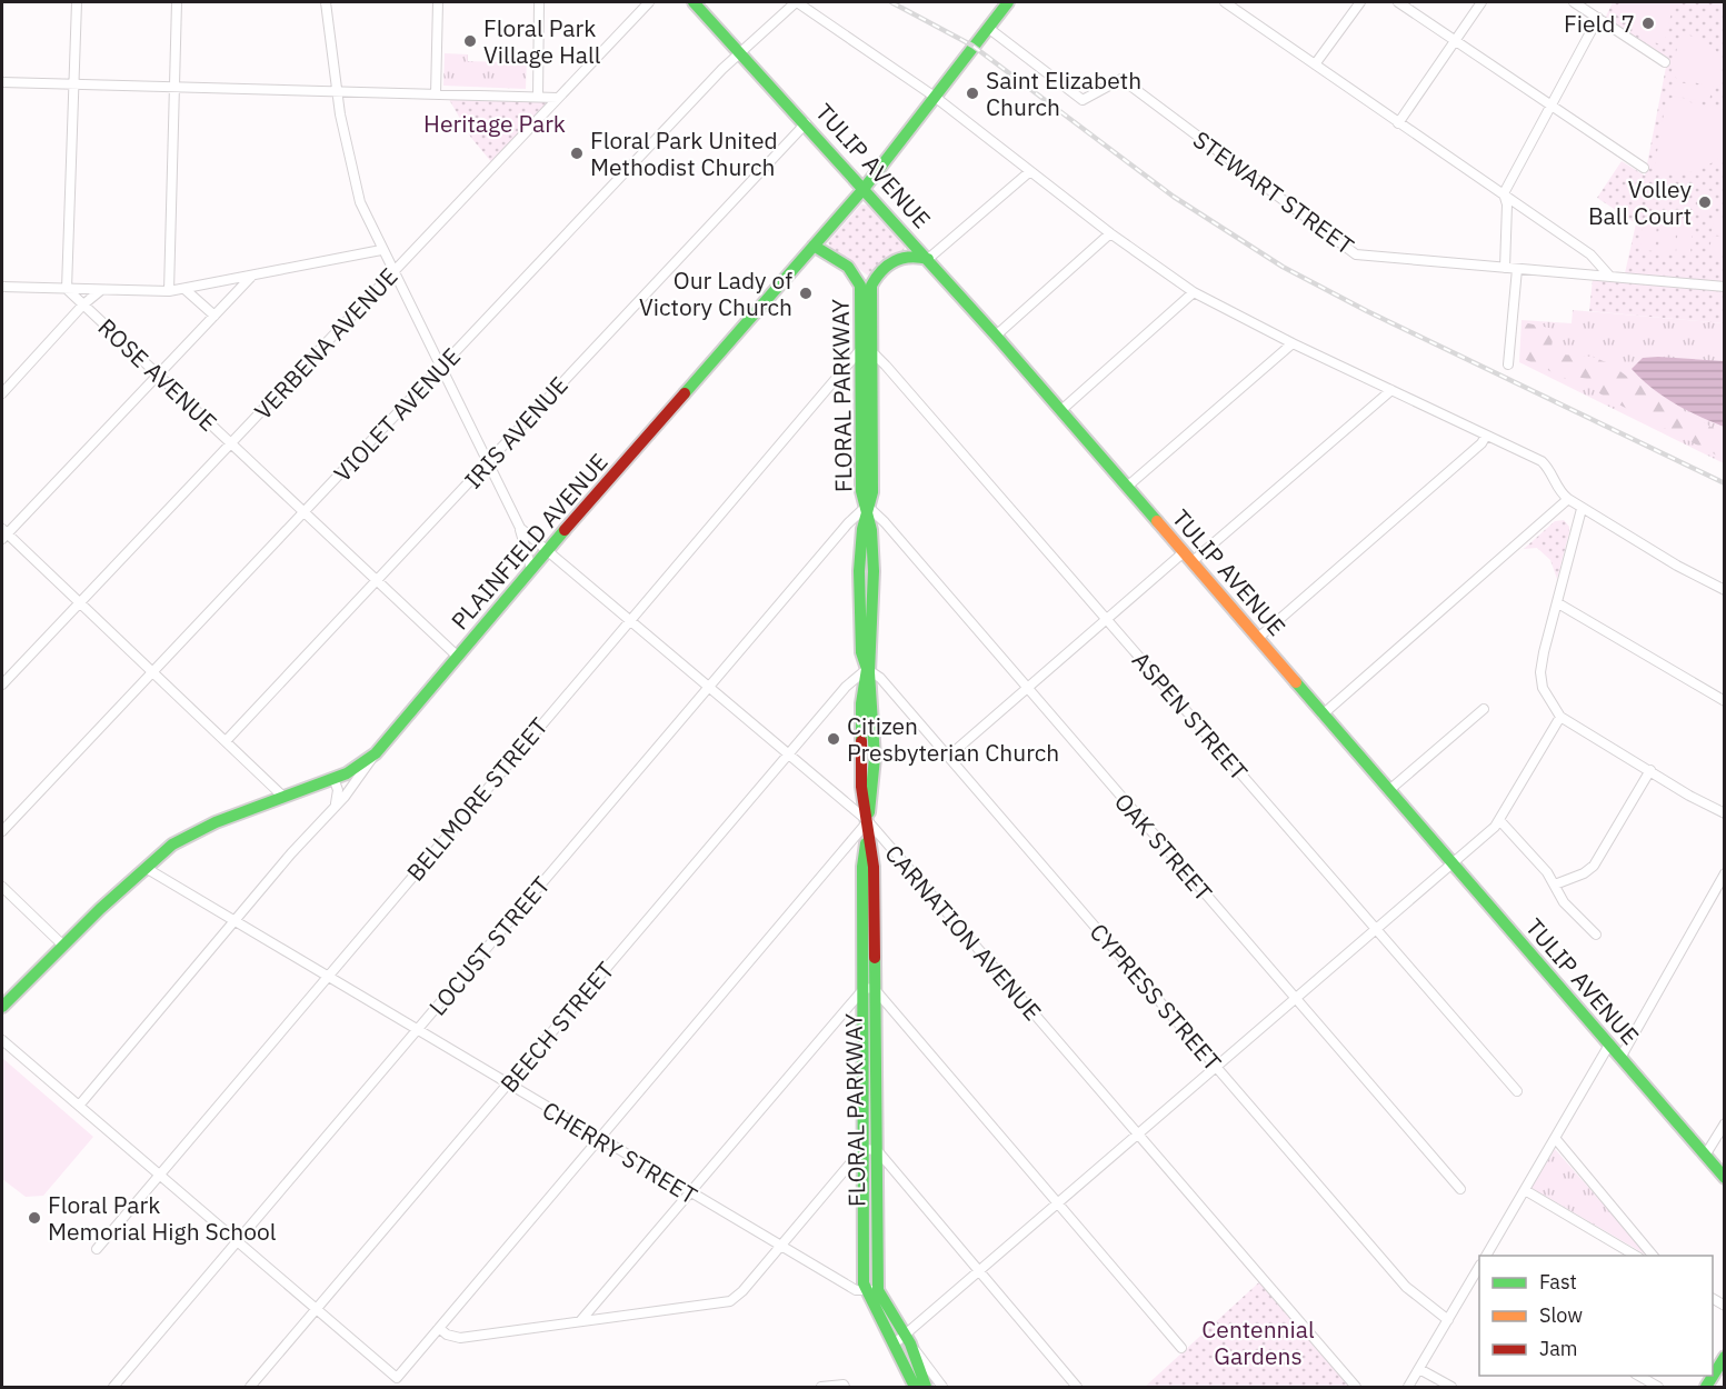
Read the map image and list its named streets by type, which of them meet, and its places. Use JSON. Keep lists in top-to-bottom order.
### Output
{
  "streets": {
    "main road": ["TULIP AVENUE", "FLORAL PARKWAY", "PLAINFIELD AVENUE"],
    "street": [
      "STEWART STREET",
      "VERBENA AVENUE",
      "ROSE AVENUE",
      "VIOLET AVENUE",
      "IRIS AVENUE",
      "ASPEN STREET",
      "BELLMORE STREET",
      "OAK STREET",
      "CARNATION AVENUE",
      "LOCUST STREET",
      "CYPRESS STREET",
      "BEECH STREET",
      "CHERRY STREET"
    ]
  },
  "crossings": [
    ["TULIP AVENUE", "FLORAL PARKWAY"],
    ["TULIP AVENUE", "VIOLET AVENUE"],
    ["TULIP AVENUE", "IRIS AVENUE"],
    ["TULIP AVENUE", "PLAINFIELD AVENUE"],
    ["STEWART STREET", "PLAINFIELD AVENUE"],
    ["VERBENA AVENUE", "ROSE AVENUE"],
    ["VERBENA AVENUE", "CARNATION AVENUE"],
    ["ROSE AVENUE", "VIOLET AVENUE"],
    ["ROSE AVENUE", "IRIS AVENUE"],
    ["ROSE AVENUE", "PLAINFIELD AVENUE"],
    ["FLORAL PARKWAY", "PLAINFIELD AVENUE"],
    ["FLORAL PARKWAY", "ASPEN STREET"],
    ["FLORAL PARKWAY", "BELLMORE STREET"],
    ["FLORAL PARKWAY", "OAK STREET"],
    ["FLORAL PARKWAY", "CARNATION AVENUE"],
    ["FLORAL PARKWAY", "LOCUST STREET"],
    ["FLORAL PARKWAY", "CYPRESS STREET"],
    ["FLORAL PARKWAY", "BEECH STREET"],
    ["FLORAL PARKWAY", "CHERRY STREET"],
    ["VIOLET AVENUE", "CARNATION AVENUE"],
    ["IRIS AVENUE", "CARNATION AVENUE"],
    ["PLAINFIELD AVENUE", "CARNATION AVENUE"],
    ["PLAINFIELD AVENUE", "CHERRY STREET"],
    ["ASPEN STREET", "BELLMORE STREET"],
    ["BELLMORE STREET", "CARNATION AVENUE"],
    ["BELLMORE STREET", "CHERRY STREET"],
    ["OAK STREET", "LOCUST STREET"],
    ["CARNATION AVENUE", "LOCUST STREET"],
    ["CARNATION AVENUE", "BEECH STREET"],
    ["LOCUST STREET", "CHERRY STREET"],
    ["CYPRESS STREET", "BEECH STREET"],
    ["BEECH STREET", "CHERRY STREET"]
  ],
  "parks": ["Heritage Park", "Centennial Gardens"],
  "places": [
    "Field 7",
    "Floral Park Village Hall",
    "Saint Elizabeth Church",
    "Floral Park United Methodist Church",
    "Volley Ball Court",
    "Our Lady of Victory Church",
    "Citizen Presbyterian Church",
    "Floral Park Memorial High School"
  ],
  "legend": ["Fast", "Slow", "Jam"]
}
